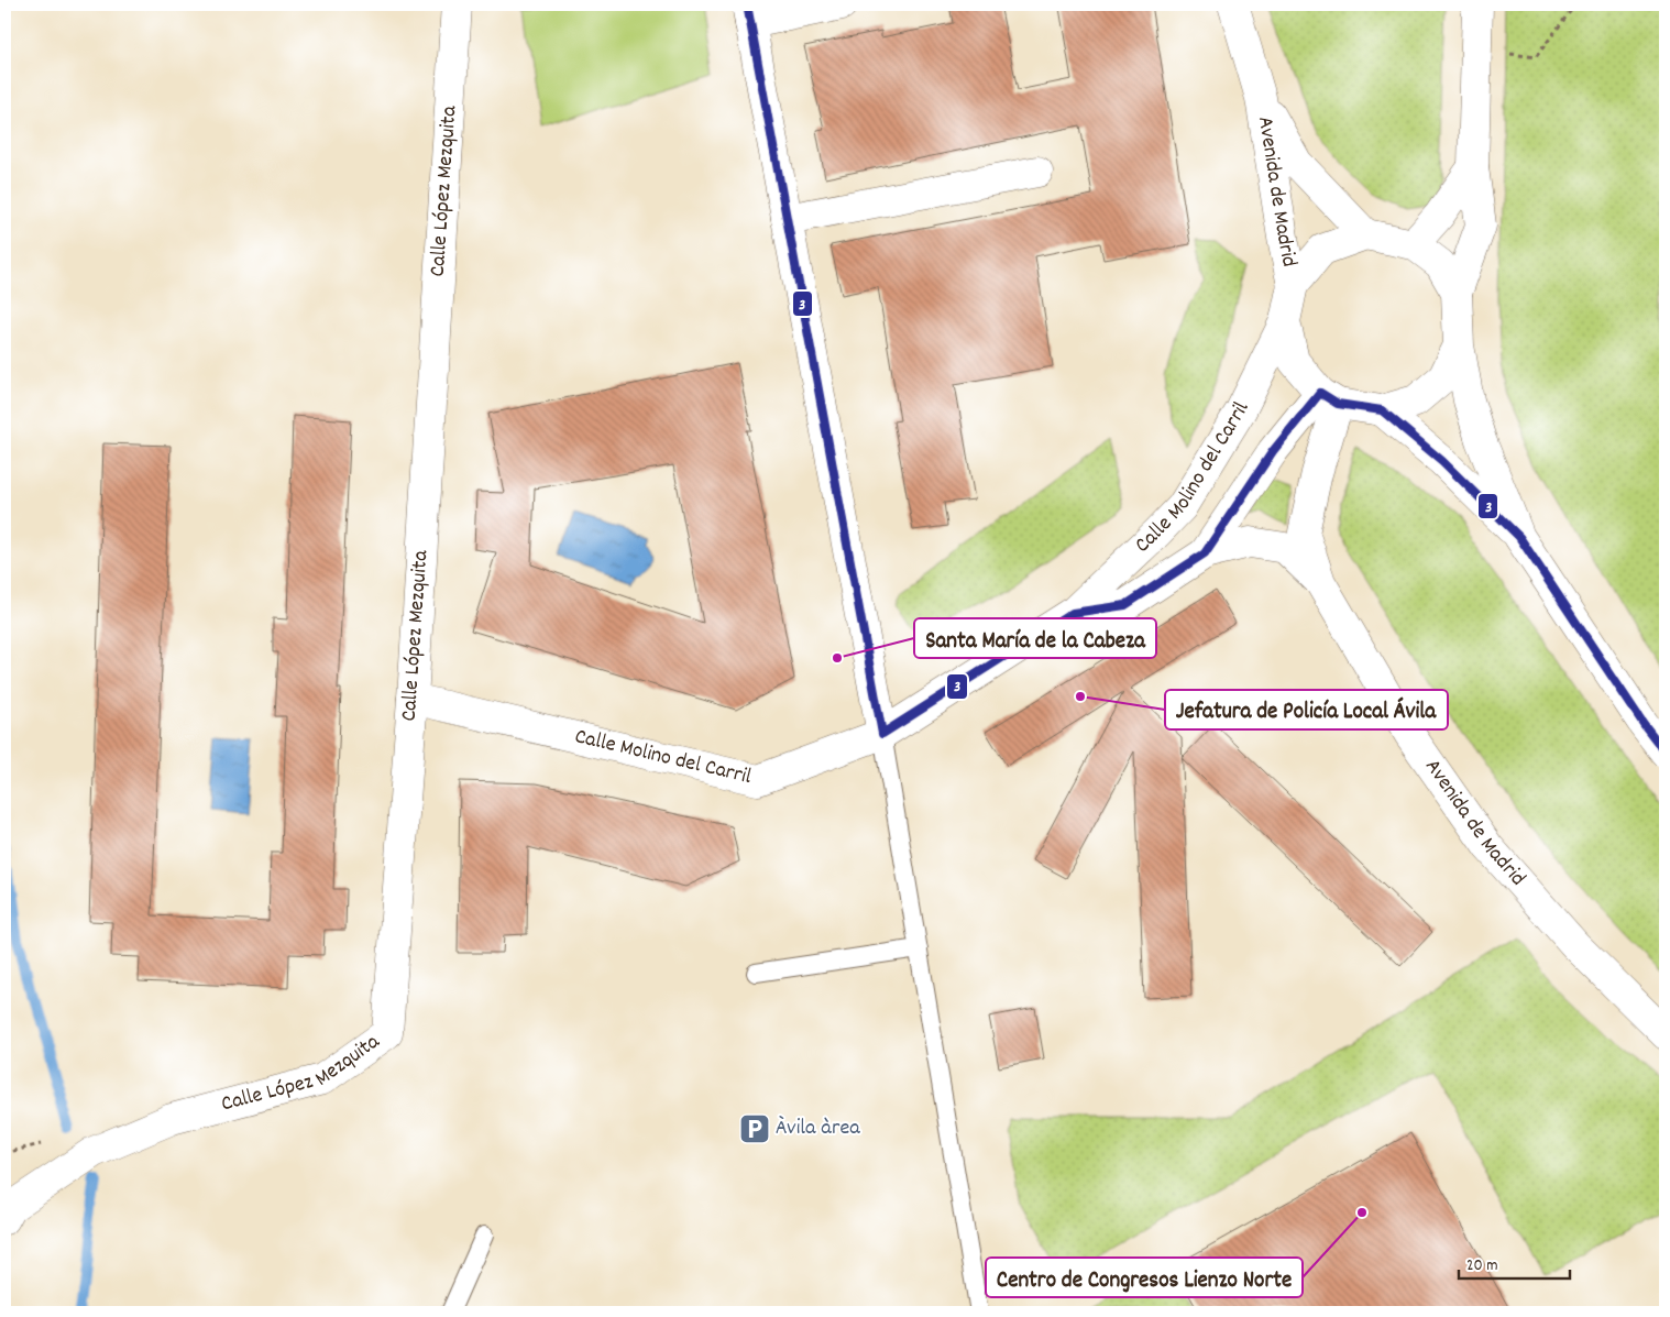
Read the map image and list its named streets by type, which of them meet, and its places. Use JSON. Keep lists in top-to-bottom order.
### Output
{
  "streets": {
    "main road": ["Calle López Mezquita", "Avenida de Madrid", "Calle Molino del Carril"]
  },
  "crossings": [
    ["Calle López Mezquita", "Calle Molino del Carril"],
    ["Avenida de Madrid", "Calle Molino del Carril"]
  ],
  "places": {
    "other": ["Santa María de la Cabeza", "Jefatura de Policía Local Ávila", "Centro de Congresos Lienzo Norte"],
    "parking": ["Àvila àrea"]
  },
  "lines": ["transit line 3"],
  "scale_bar": "20 m"
}
